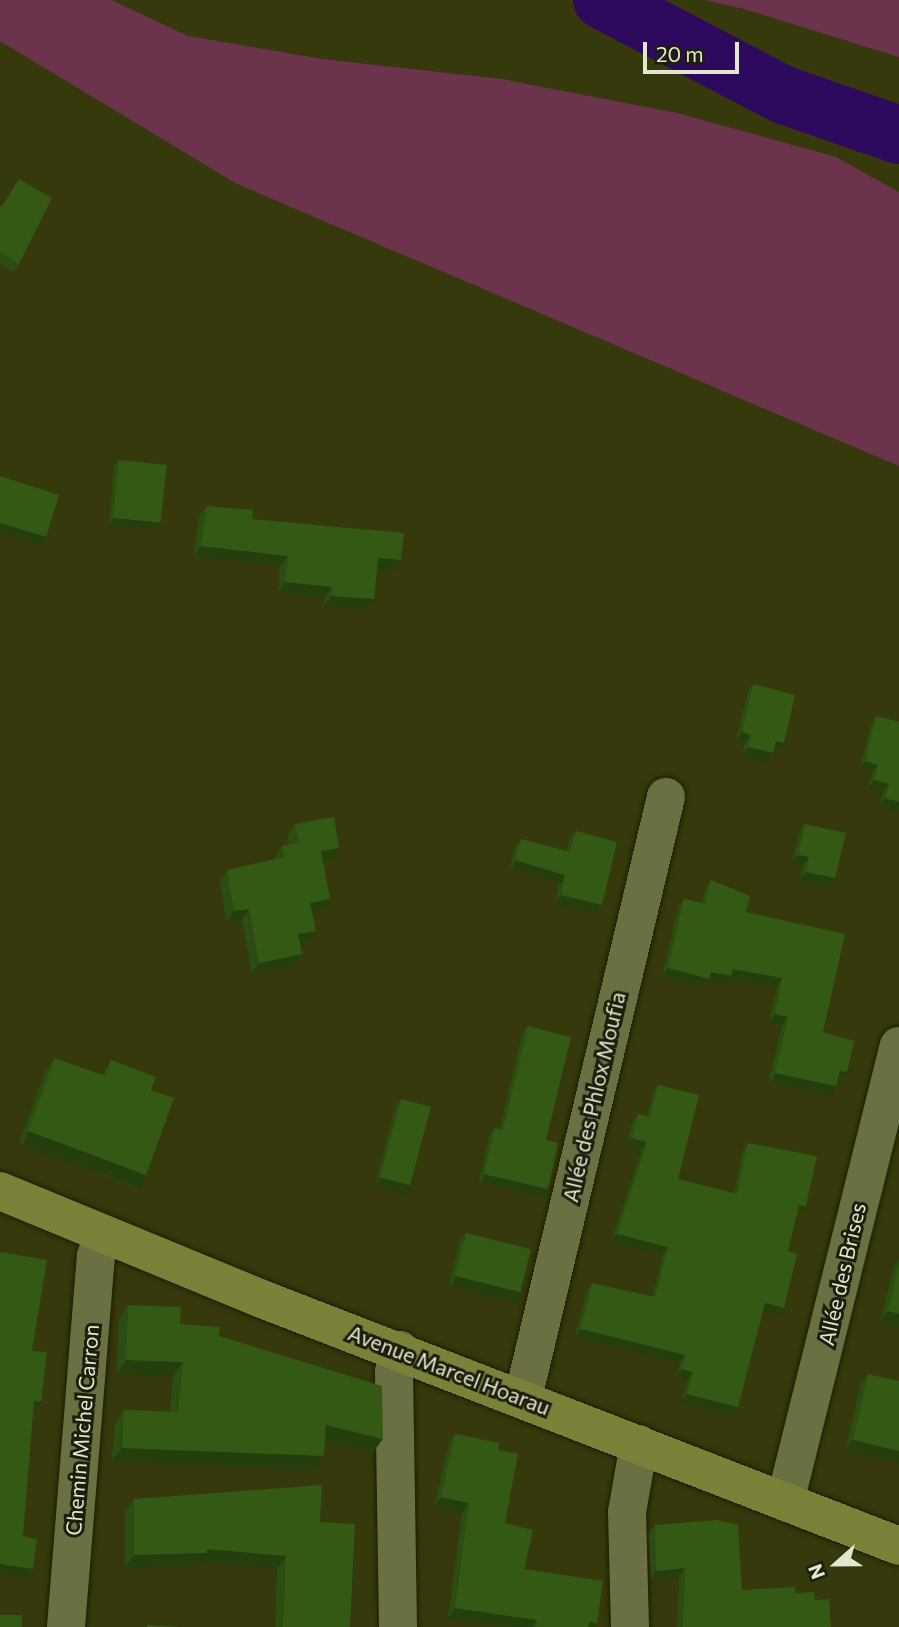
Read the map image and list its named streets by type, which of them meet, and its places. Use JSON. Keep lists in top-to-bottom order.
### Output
{
  "streets": {
    "main road": ["Avenue Marcel Hoarau"],
    "street": ["Allée des Phlox Moufia", "Allée des Brises", "Chemin Michel Carron"]
  },
  "crossings": [
    ["Allée des Phlox Moufia", "Avenue Marcel Hoarau"],
    ["Allée des Brises", "Avenue Marcel Hoarau"],
    ["Avenue Marcel Hoarau", "Chemin Michel Carron"]
  ],
  "scale_bar": "20 m",
  "north": "left"
}
